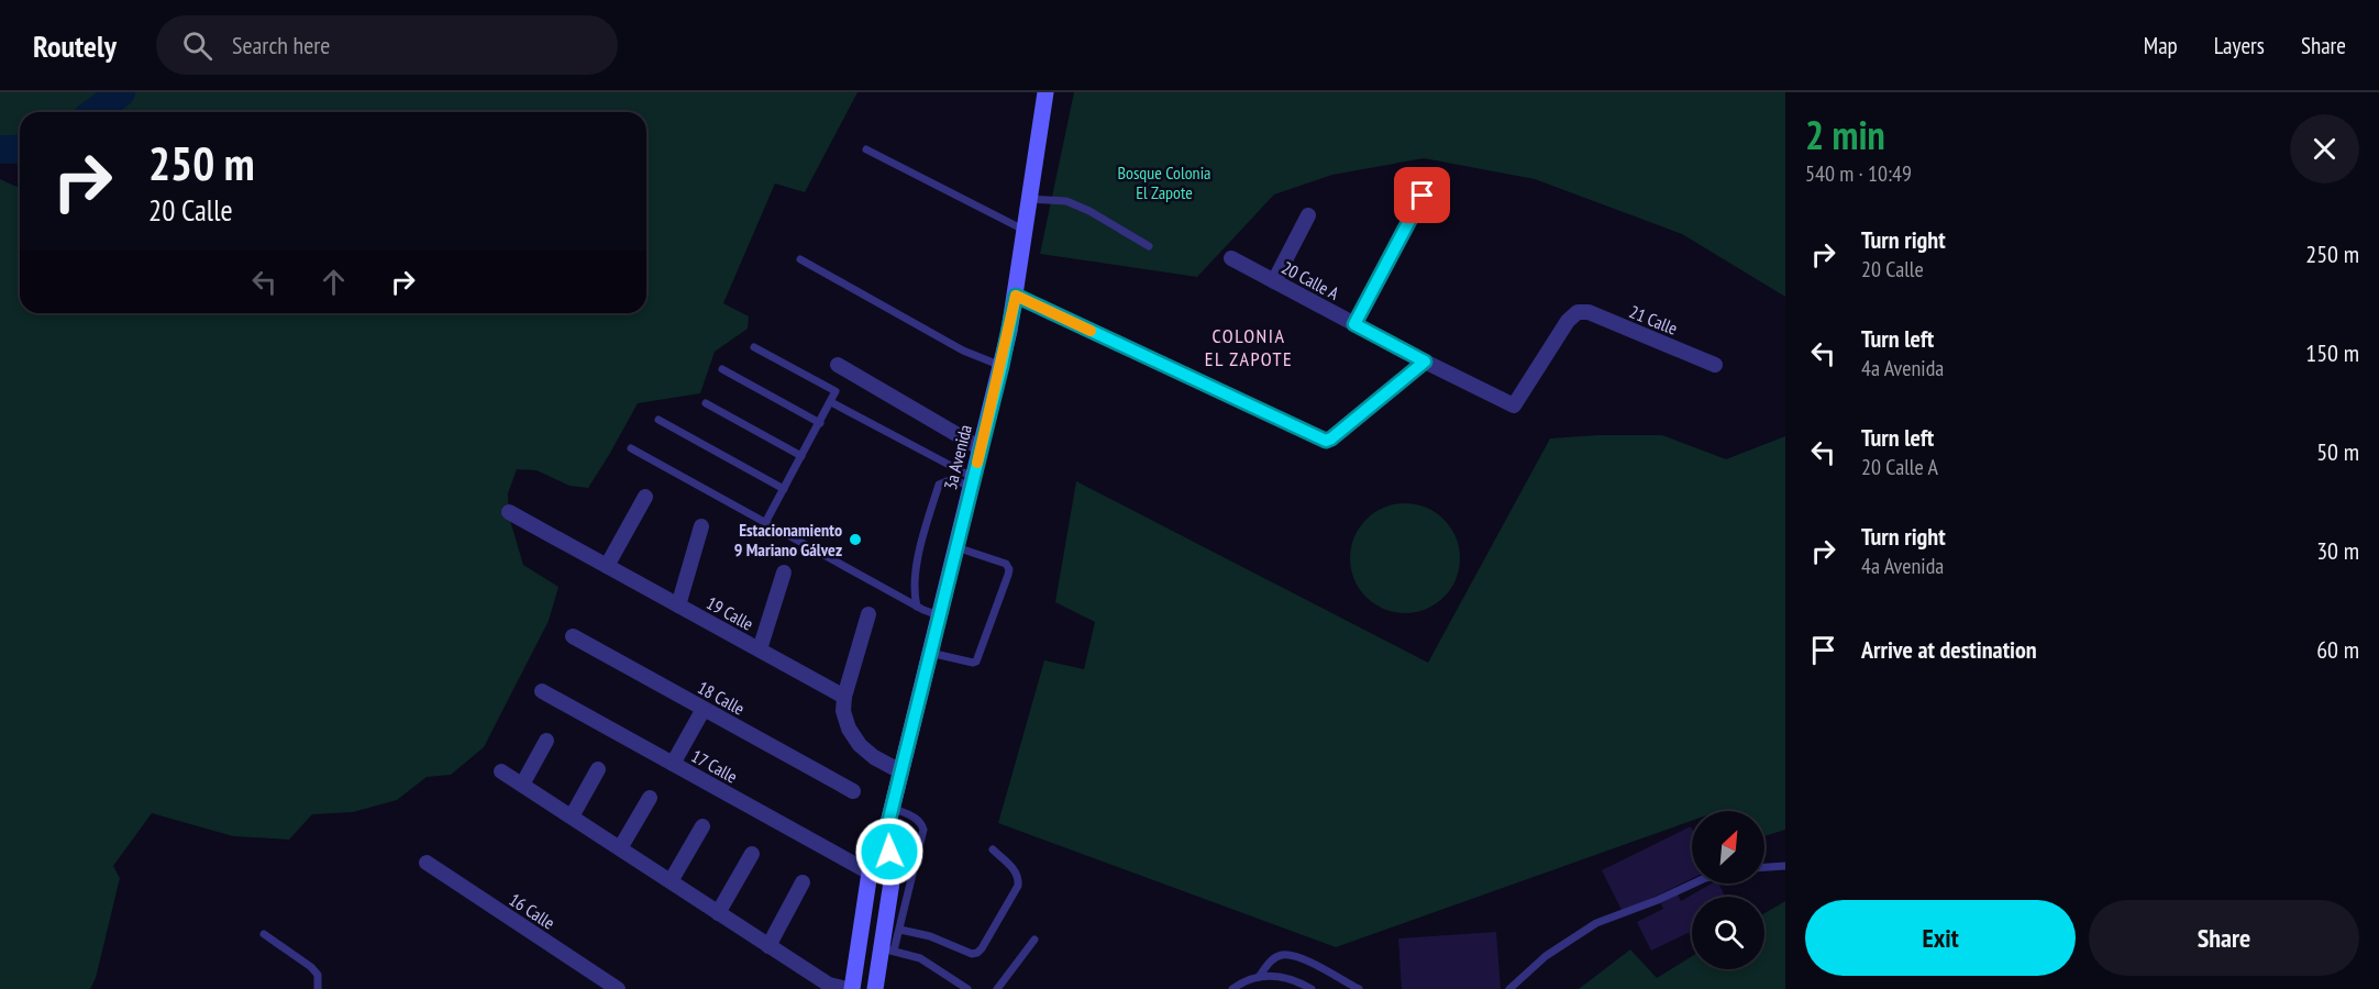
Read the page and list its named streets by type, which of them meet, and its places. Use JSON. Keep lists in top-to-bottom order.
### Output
{
  "streets": {
    "street": [
      "20 Calle A",
      "21 Calle",
      "3a Avenida",
      "19 Calle",
      "18 Calle",
      "17 Calle",
      "16 Calle"
    ]
  },
  "crossings": [
    ["20 Calle A", "21 Calle"],
    ["3a Avenida", "17 Calle"]
  ],
  "districts": ["COLONIA EL ZAPOTE"],
  "parks": ["Bosque Colonia El Zapote"],
  "places": ["Estacionamiento 9 Mariano Gálvez"],
  "north": "top right",
  "page": {
    "header": "Routely",
    "search": "Search here",
    "nav": ["Map", "Layers", "Share"],
    "heading": ["2 min", "540 m · 10:49"],
    "turn": ["250 m", "20 Calle"],
    "list": [
      {
        "name": "Turn right",
        "note": "20 Calle",
        "value": "250 m"
      },
      {
        "name": "Turn left",
        "note": "4a Avenida",
        "value": "150 m"
      },
      {
        "name": "Turn left",
        "note": "20 Calle A",
        "value": "50 m"
      },
      {
        "name": "Turn right",
        "note": "4a Avenida",
        "value": "30 m"
      },
      {
        "name": "Arrive at destination",
        "value": "60 m"
      }
    ],
    "buttons": ["Exit", "Share"]
  }
}
